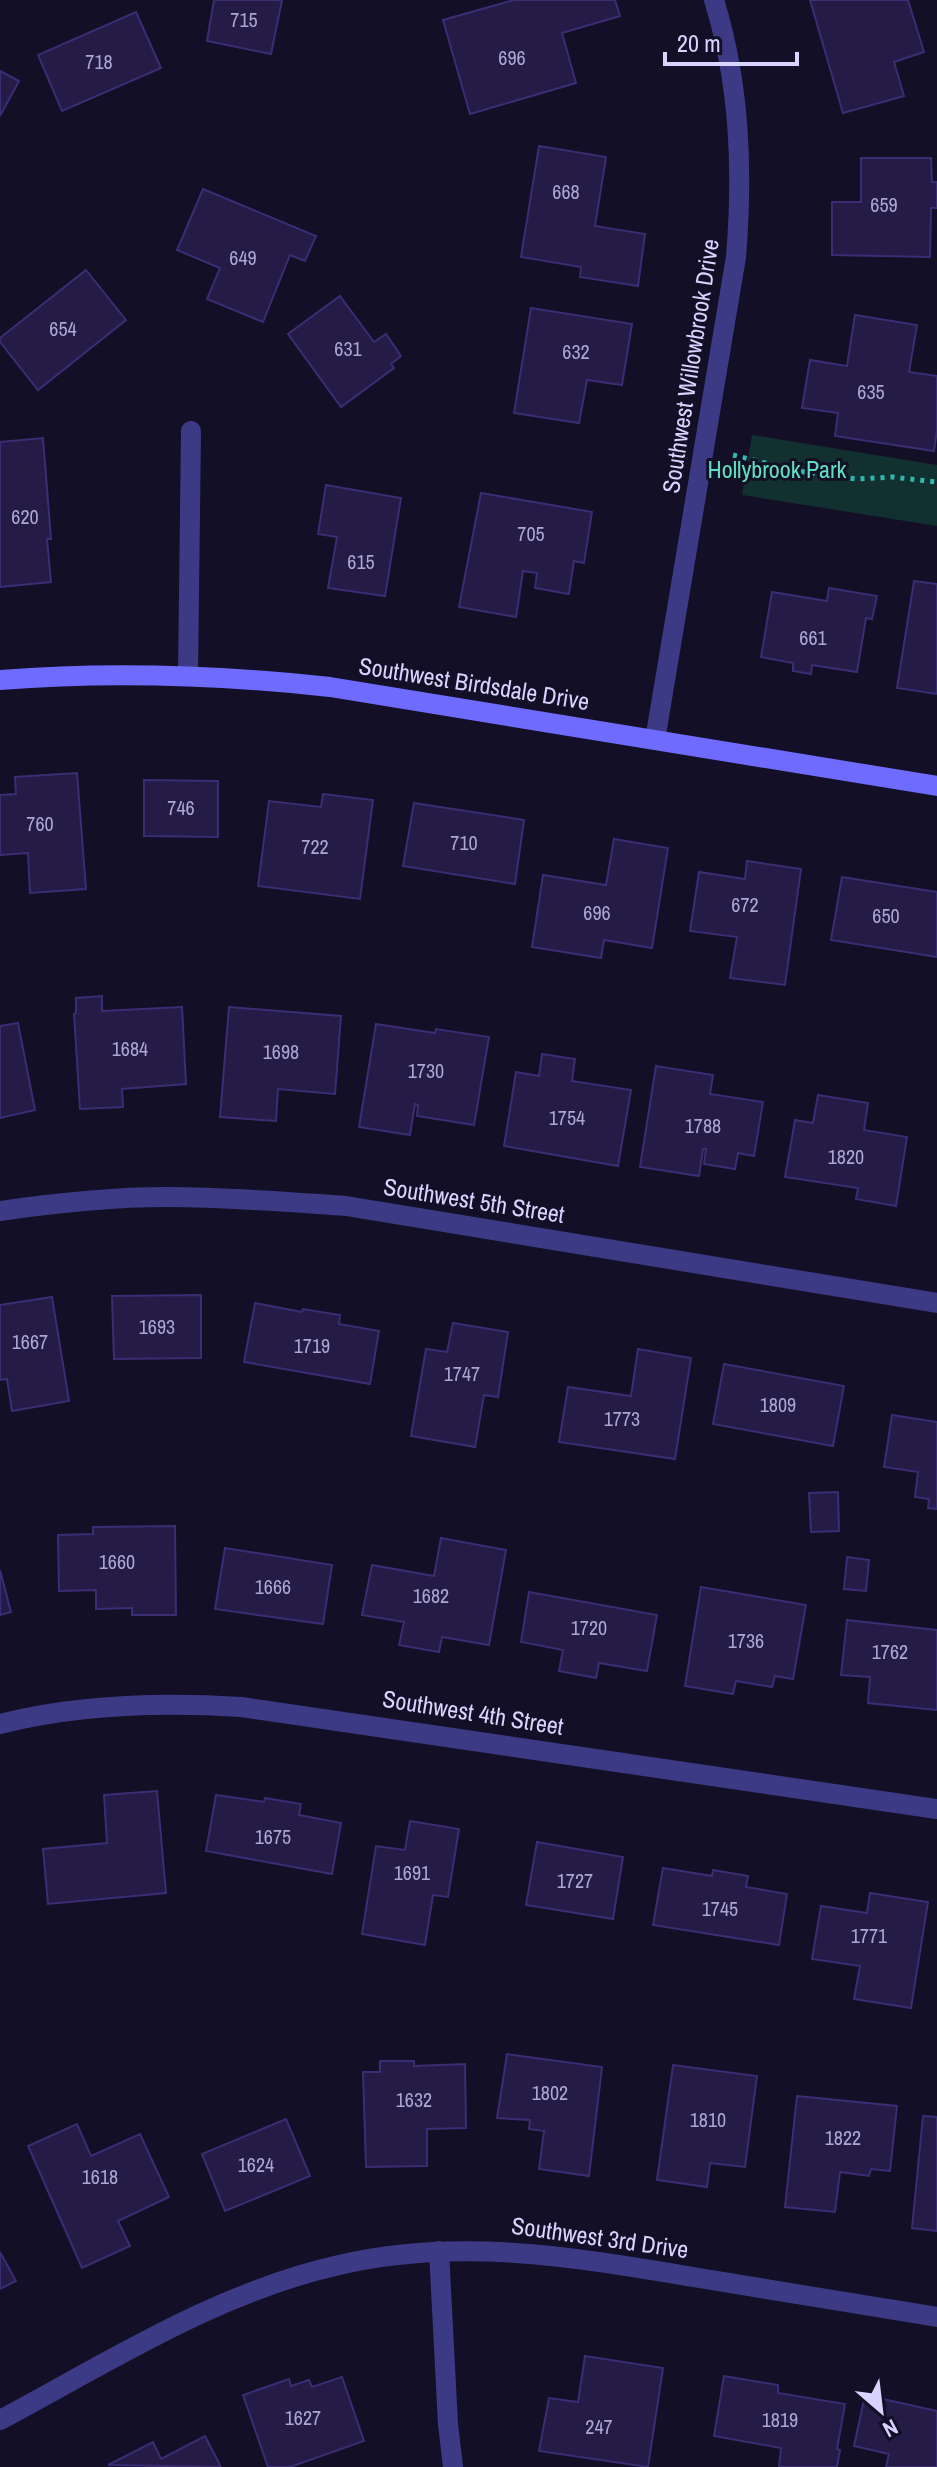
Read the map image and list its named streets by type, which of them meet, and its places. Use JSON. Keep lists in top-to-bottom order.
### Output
{
  "streets": {
    "street": [
      "Southwest Willowbrook Drive",
      "Southwest Birdsdale Drive",
      "Southwest 5th Street",
      "Southwest 4th Street",
      "Southwest 3rd Drive"
    ]
  },
  "crossings": [
    ["Southwest Willowbrook Drive", "Southwest Birdsdale Drive"]
  ],
  "parks": ["Hollybrook Park"],
  "house_numbers": [
    "715",
    "696",
    "718",
    "668",
    "659",
    "649",
    "654",
    "631",
    "632",
    "635",
    "620",
    "705",
    "615",
    "661",
    "746",
    "760",
    "710",
    "722",
    "672",
    "696",
    "650",
    "1684",
    "1698",
    "1730",
    "1754",
    "1788",
    "1820",
    "1693",
    "1667",
    "1719",
    "1747",
    "1809",
    "1773",
    "1660",
    "1666",
    "1682",
    "1720",
    "1736",
    "1762",
    "1675",
    "1691",
    "1727",
    "1745",
    "1771",
    "1802",
    "1632",
    "1810",
    "1822",
    "1624",
    "1618",
    "1627",
    "1819",
    "247"
  ],
  "scale_bar": "20 m",
  "north": "bottom right"
}
